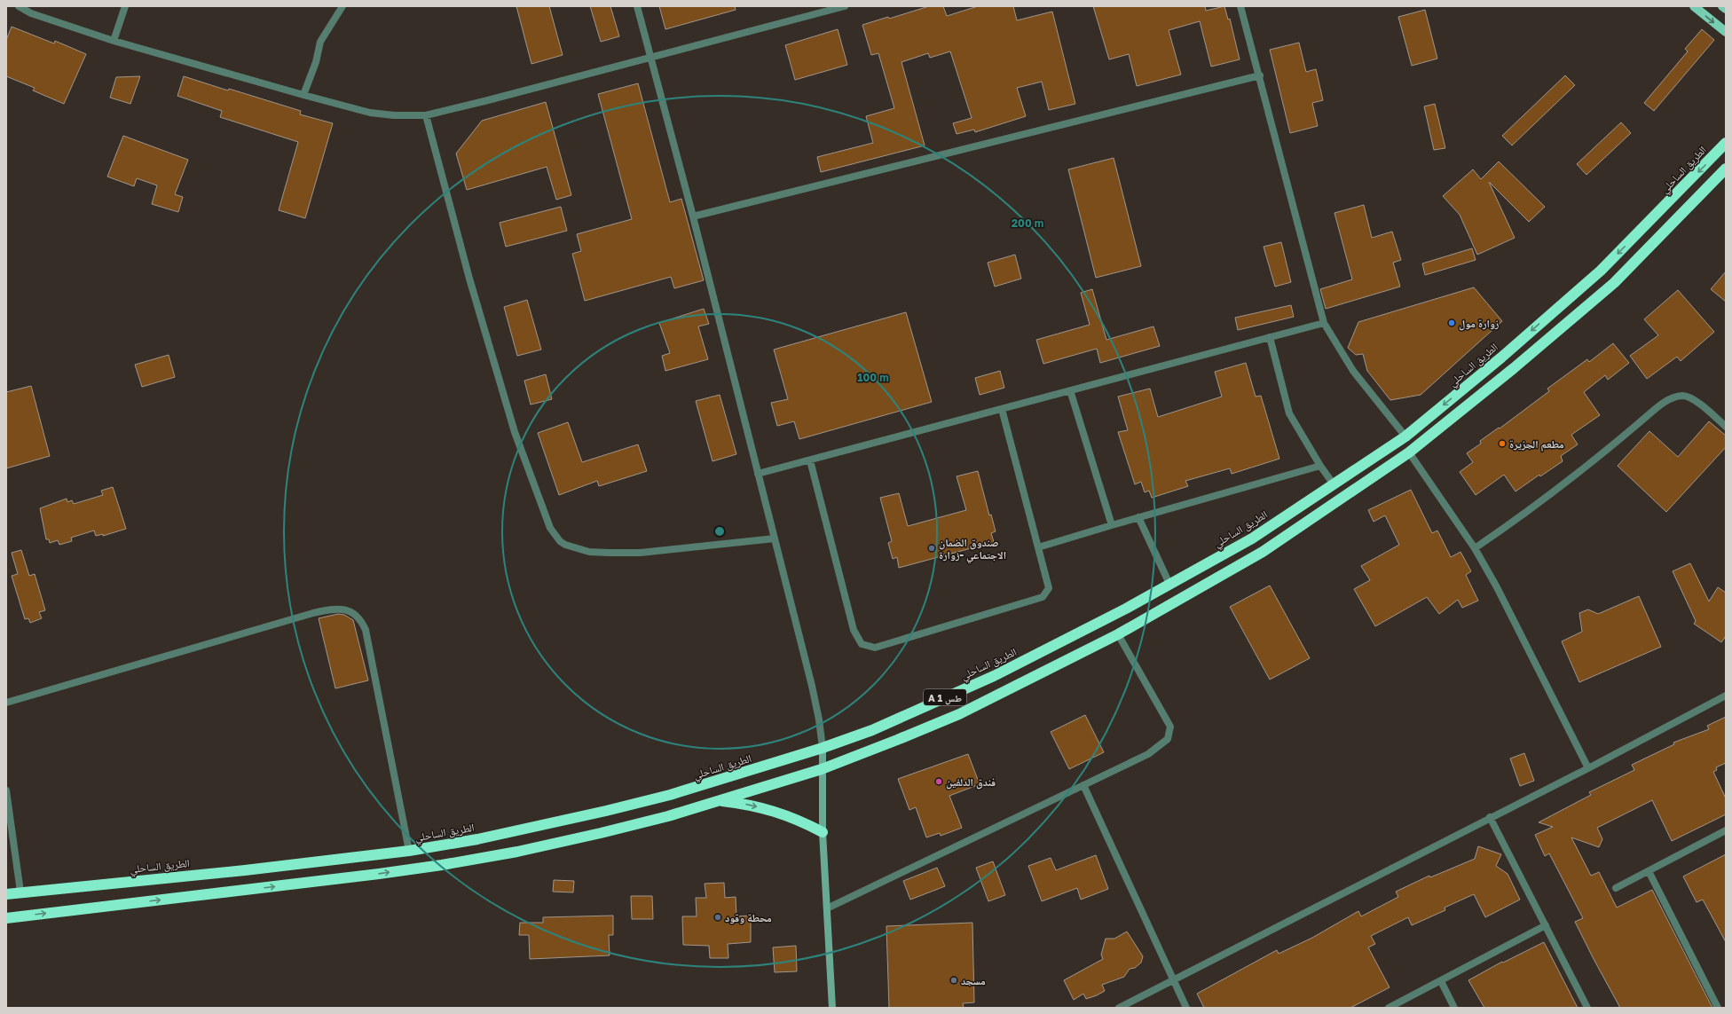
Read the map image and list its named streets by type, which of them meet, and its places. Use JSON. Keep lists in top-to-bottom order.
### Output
{
  "streets": {
    "highway": ["الطريق الساحلي", "A 1 طس"]
  },
  "places": [
    "زوارة مول",
    "مطعم الجزيرة",
    "صندوق الضمان الاجتماعي -زوارة",
    "فندق الدلفين",
    "محطة وقود",
    "مسجد"
  ],
  "rings": ["200 m", "100 m"]
}
